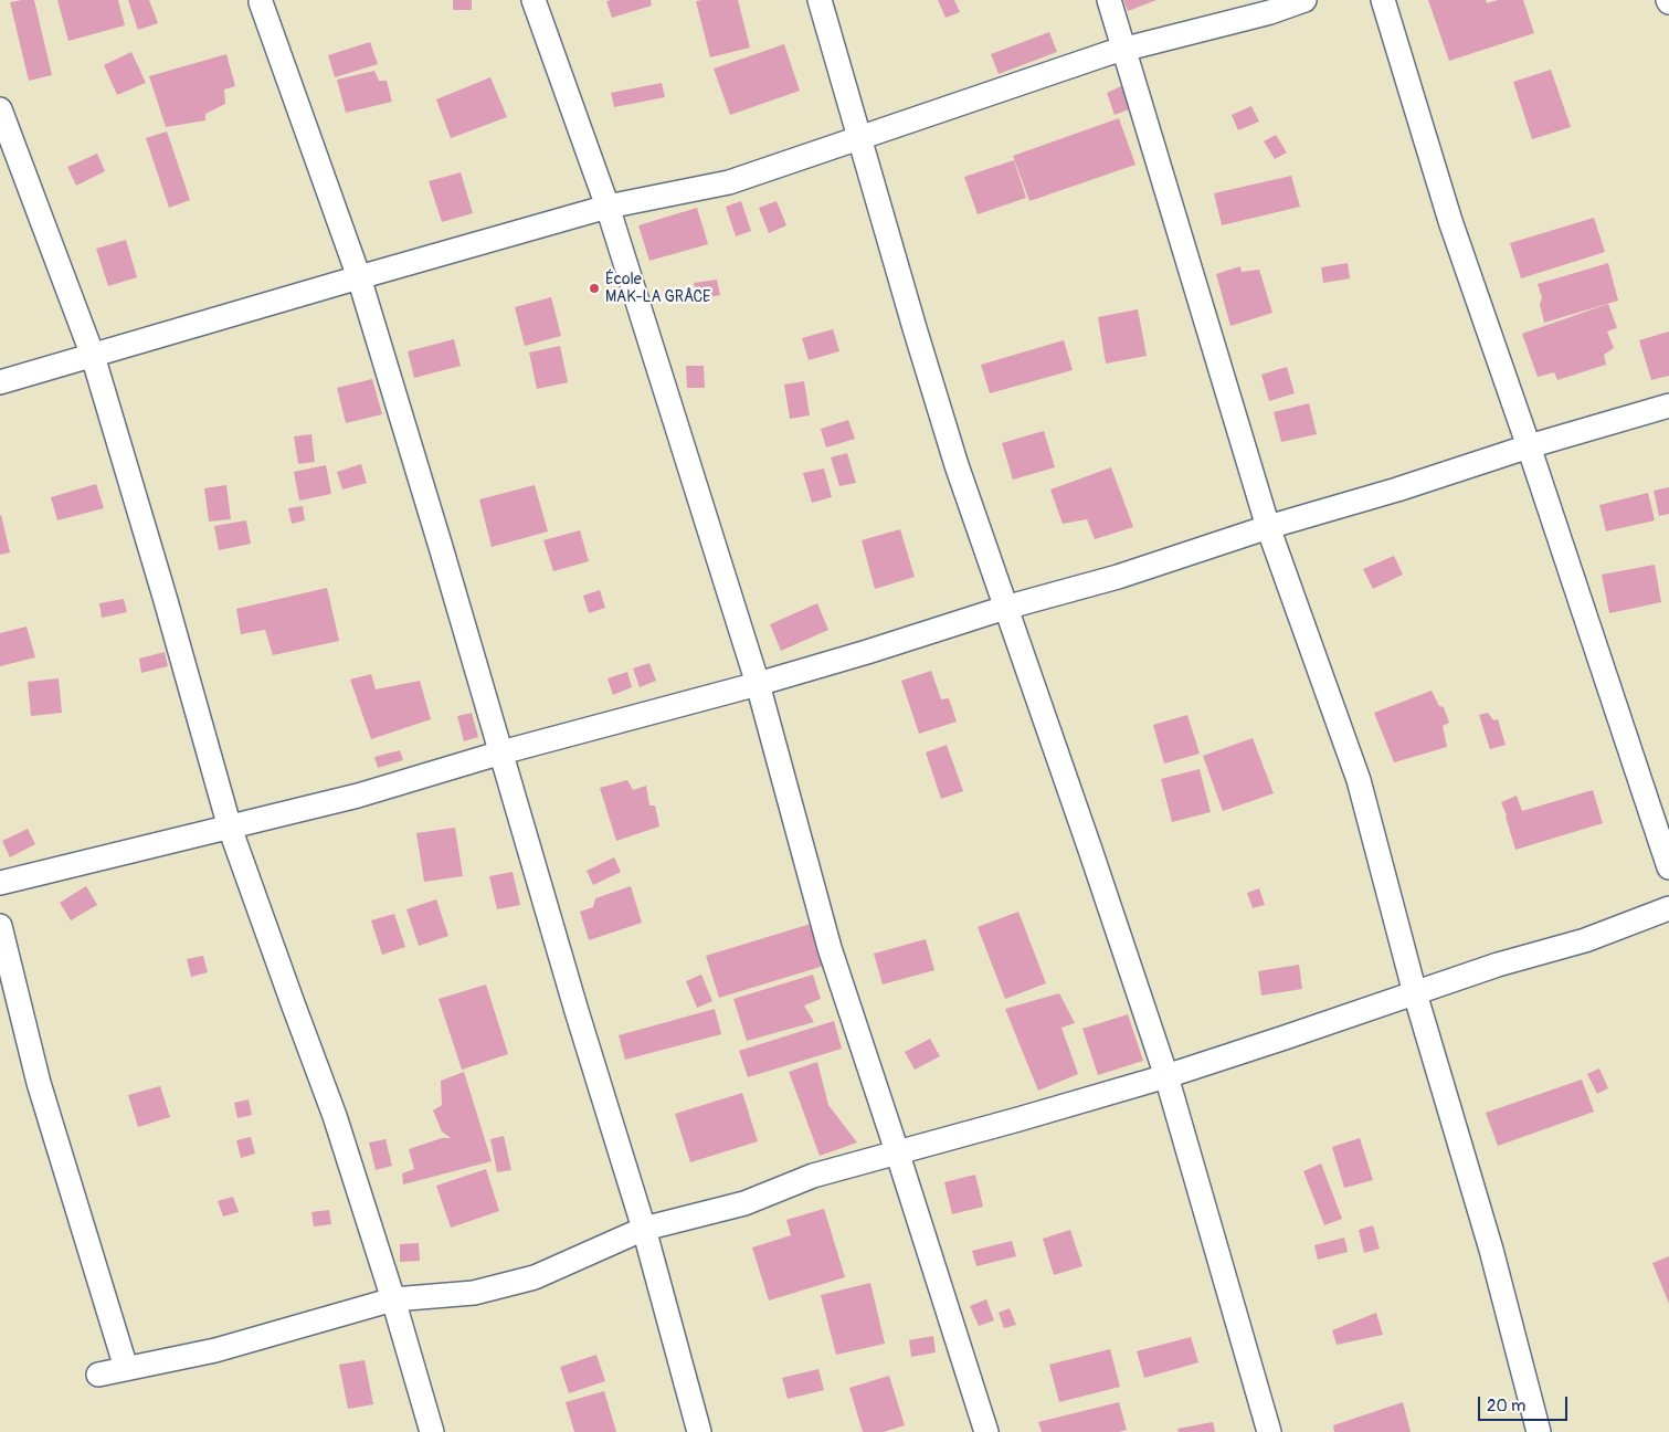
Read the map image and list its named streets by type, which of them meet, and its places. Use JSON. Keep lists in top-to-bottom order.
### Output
{
  "places": ["École MAK-LA GRÂCE"],
  "scale_bar": "20 m"
}
